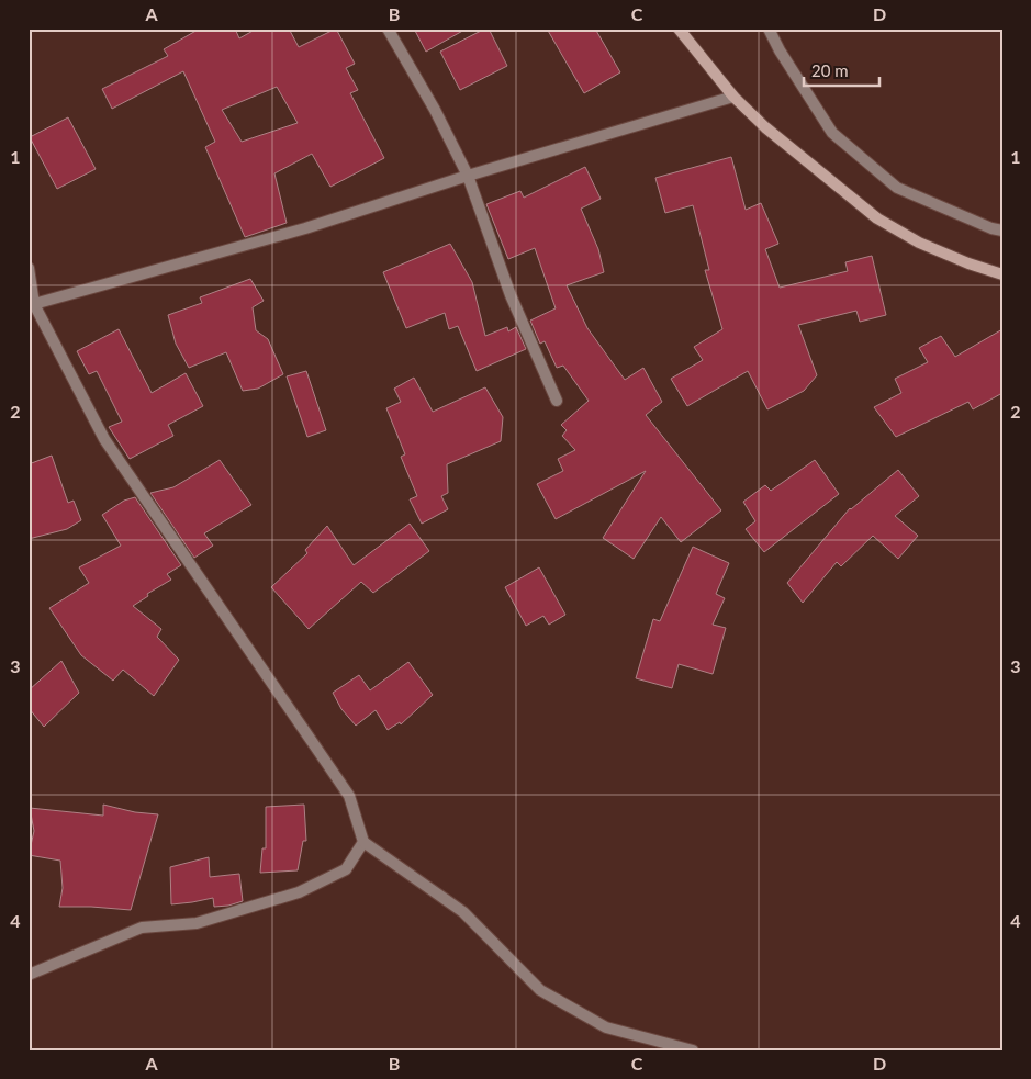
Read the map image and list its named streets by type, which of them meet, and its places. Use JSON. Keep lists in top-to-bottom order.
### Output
{
  "scale_bar": "20 m",
  "grid": {
    "columns": [
      "A",
      "B",
      "C",
      "D"
    ],
    "rows": [
      "1",
      "2",
      "3",
      "4"
    ]
  }
}
